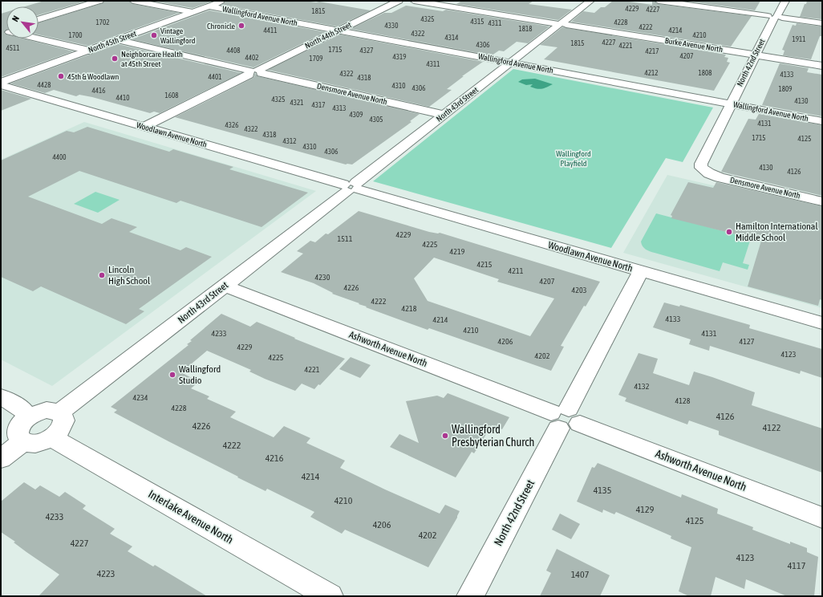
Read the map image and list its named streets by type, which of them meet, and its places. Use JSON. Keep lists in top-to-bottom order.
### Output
{
  "streets": {
    "street": [
      "Wallingford Avenue North",
      "North 44th Street",
      "North 45th Street",
      "Burke Avenue North",
      "North 42nd Street",
      "Densmore Avenue North",
      "North 43rd Street",
      "Woodlawn Avenue North",
      "Ashworth Avenue North",
      "Interlake Avenue North"
    ]
  },
  "crossings": [
    ["Wallingford Avenue North", "North 44th Street"],
    ["Wallingford Avenue North", "North 45th Street"],
    ["Wallingford Avenue North", "North 42nd Street"],
    ["Wallingford Avenue North", "North 43rd Street"],
    ["North 44th Street", "Densmore Avenue North"],
    ["North 44th Street", "Woodlawn Avenue North"],
    ["North 45th Street", "Densmore Avenue North"],
    ["North 45th Street", "Woodlawn Avenue North"],
    ["Burke Avenue North", "North 42nd Street"],
    ["Burke Avenue North", "North 43rd Street"],
    ["North 42nd Street", "Densmore Avenue North"],
    ["North 42nd Street", "Woodlawn Avenue North"],
    ["North 42nd Street", "Ashworth Avenue North"],
    ["Densmore Avenue North", "North 43rd Street"],
    ["North 43rd Street", "Woodlawn Avenue North"],
    ["North 43rd Street", "Ashworth Avenue North"],
    ["North 43rd Street", "Interlake Avenue North"]
  ],
  "parks": ["Wallingford Playfield"],
  "places": [
    "Chronicle",
    "Vintage Wallingford",
    "Neighborcare Health at 45th Street",
    "45th & Woodlawn",
    "Hamilton International Middle School",
    "Lincoln High School",
    "Wallingford Studio",
    "Wallingford Presbyterian Church"
  ],
  "house_numbers": [
    "4229",
    "4227",
    "1815",
    "4325",
    "4315",
    "1702",
    "4228",
    "4311",
    "4330",
    "4222",
    "1818",
    "4411",
    "4214",
    "4322",
    "1700",
    "4210",
    "4314",
    "1911",
    "4227",
    "1815",
    "4306",
    "4221",
    "4511",
    "1715",
    "4408",
    "4327",
    "4217",
    "4207",
    "4319",
    "4402",
    "1709",
    "4311",
    "4212",
    "1808",
    "4322",
    "4133",
    "4401",
    "4318",
    "4428",
    "4310",
    "4306",
    "1809",
    "4416",
    "1608",
    "4410",
    "4325",
    "4130",
    "4321",
    "4317",
    "4313",
    "4309",
    "4305",
    "4131",
    "4326",
    "4322",
    "4318",
    "1715",
    "4125",
    "4312",
    "4310",
    "4306",
    "4400",
    "4130",
    "4126",
    "4229",
    "1511",
    "4225",
    "4219",
    "4215",
    "4211",
    "4230",
    "4207",
    "4226",
    "4203",
    "4222",
    "4218",
    "4133",
    "4214",
    "4210",
    "4233",
    "4131",
    "4206",
    "4127",
    "4229",
    "4123",
    "4202",
    "4225",
    "4221",
    "4132",
    "4234",
    "4128",
    "4228",
    "4126",
    "4226",
    "4122",
    "4222",
    "4216",
    "4214",
    "4135",
    "4210",
    "4129",
    "4233",
    "4125",
    "4206",
    "4202",
    "4227",
    "4123",
    "4117",
    "4223",
    "1407"
  ],
  "north": "top left"
}
